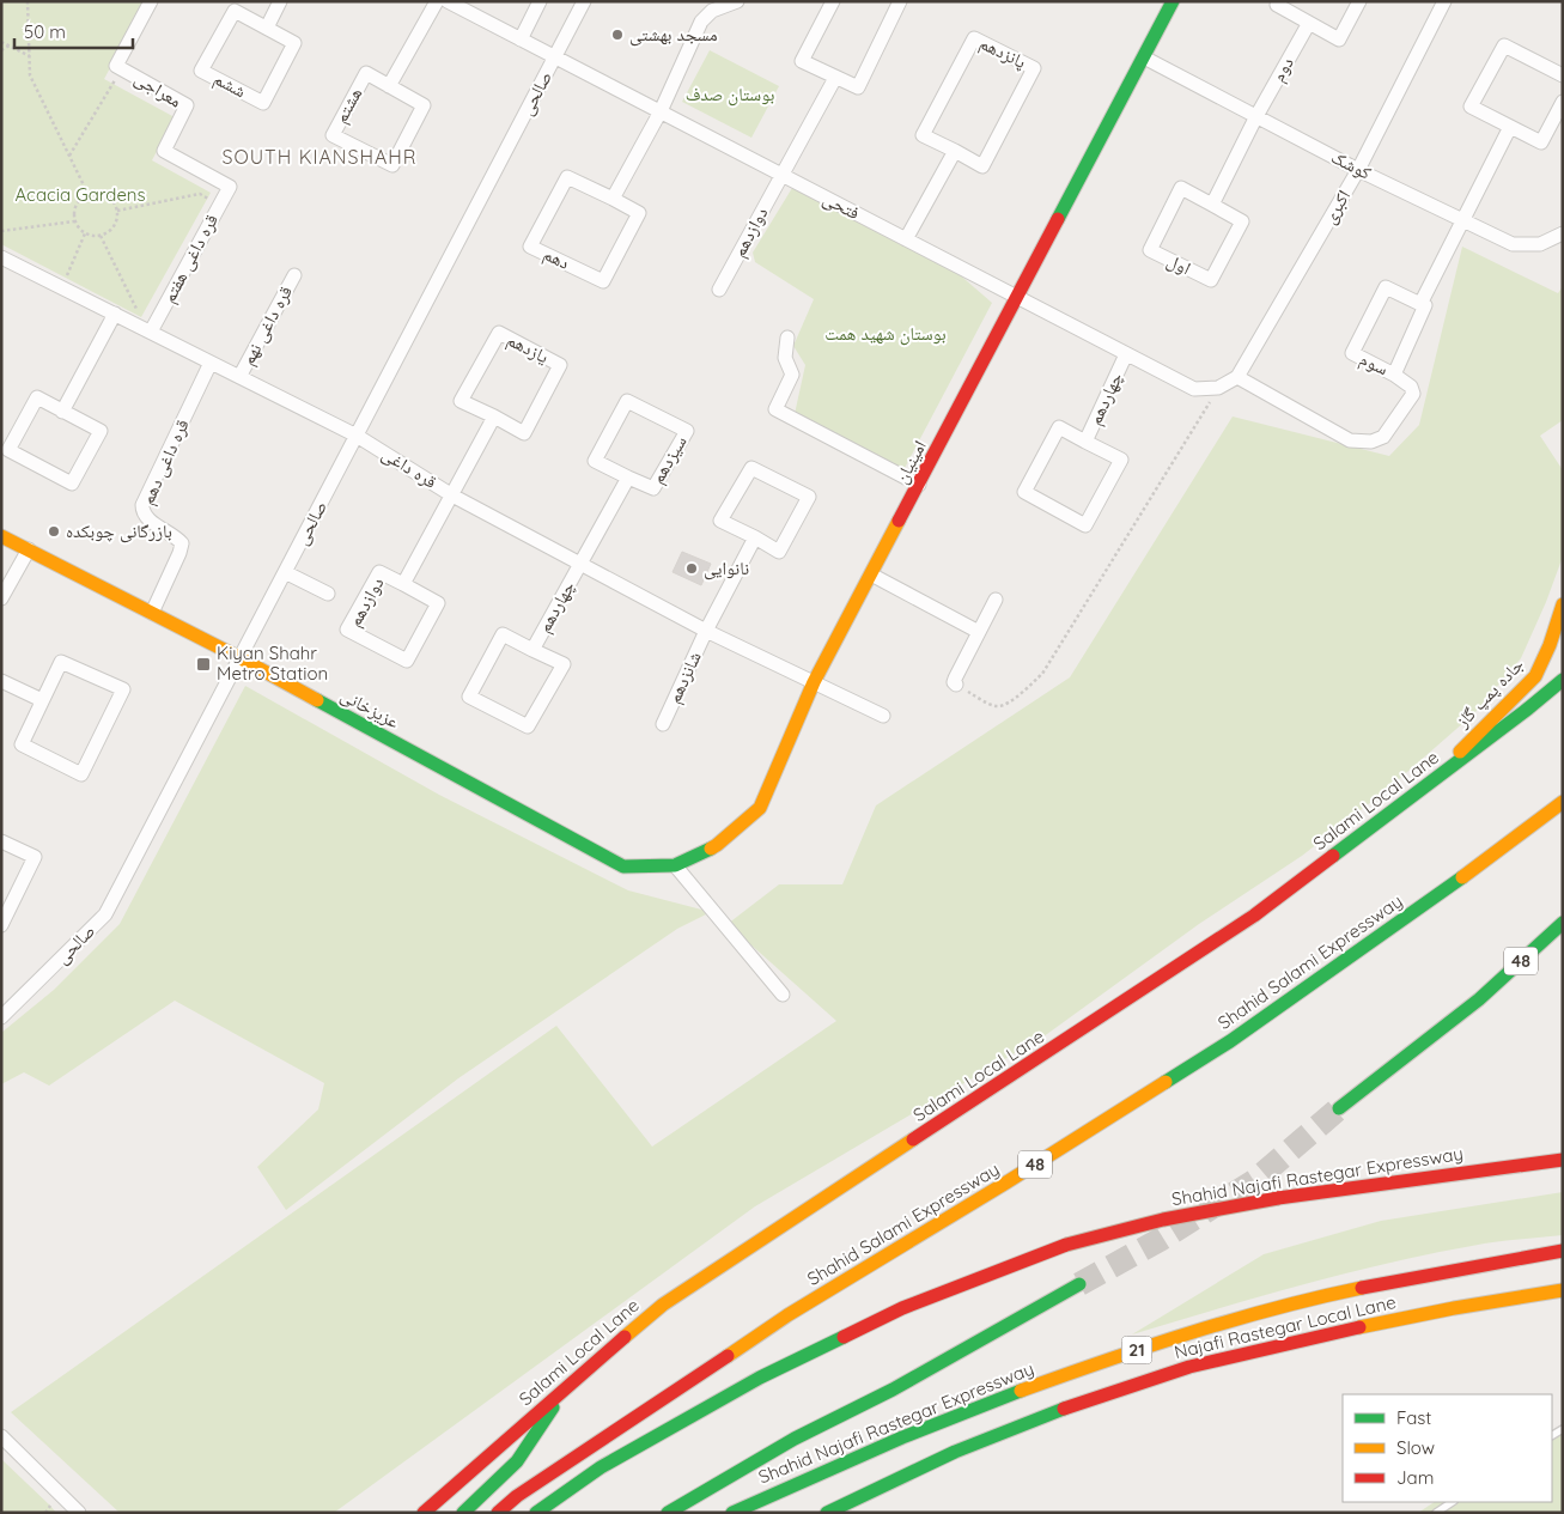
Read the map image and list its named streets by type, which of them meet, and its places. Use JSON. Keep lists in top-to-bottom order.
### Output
{
  "streets": {
    "main road": [
      "امینیان",
      "جاده پمپ گاز",
      "عزیزخانی",
      "Salami Local Lane",
      "48",
      "Shahid Salami Expressway",
      "Shahid Najafi Rastegar Expressway",
      "Najafi Rastegar Local Lane",
      "21"
    ],
    "street": [
      "پانزدهم",
      "دوم",
      "ششم",
      "معراجی",
      "صالحی",
      "هشتم",
      "کوشک",
      "فتحی",
      "اکبری",
      "دوازدهم",
      "قره داغی هفتم",
      "دهم",
      "اول",
      "قره داغی نهم",
      "یازدهم",
      "سوم",
      "چهاردهم",
      "سیزدهم",
      "قره داغی دهم",
      "قره داغی",
      "شانزدهم"
    ]
  },
  "crossings": [
    ["دوم", "کوشک"],
    ["معراجی", "قره داغی هفتم"],
    ["صالحی", "فتحی"],
    ["صالحی", "قره داغی"],
    ["صالحی", "عزیزخانی"],
    ["کوشک", "اکبری"],
    ["کوشک", "سوم"],
    ["کوشک", "امینیان"],
    ["فتحی", "دوازدهم"],
    ["فتحی", "چهاردهم"],
    ["فتحی", "امینیان"],
    ["دوازدهم", "قره داغی"],
    ["قره داغی هفتم", "قره داغی"],
    ["قره داغی نهم", "قره داغی"],
    ["چهاردهم", "سیزدهم"],
    ["چهاردهم", "قره داغی"],
    ["سیزدهم", "قره داغی"],
    ["قره داغی دهم", "قره داغی"],
    ["قره داغی دهم", "عزیزخانی"],
    ["امینیان", "قره داغی"],
    ["امینیان", "عزیزخانی"],
    ["قره داغی", "شانزدهم"],
    ["جاده پمپ گاز", "Salami Local Lane"]
  ],
  "districts": ["SOUTH KIANSHAHR"],
  "parks": ["بوستان صدف", "Acacia Gardens", "بوستان شهید همت"],
  "places": {
    "other": ["مسجد بهشتی", "بازرگانی چوبکده", "نانوایی"],
    "transit": ["Kiyan Shahr Metro Station"]
  },
  "legend": ["Fast", "Slow", "Jam"],
  "scale_bar": "50 m"
}
